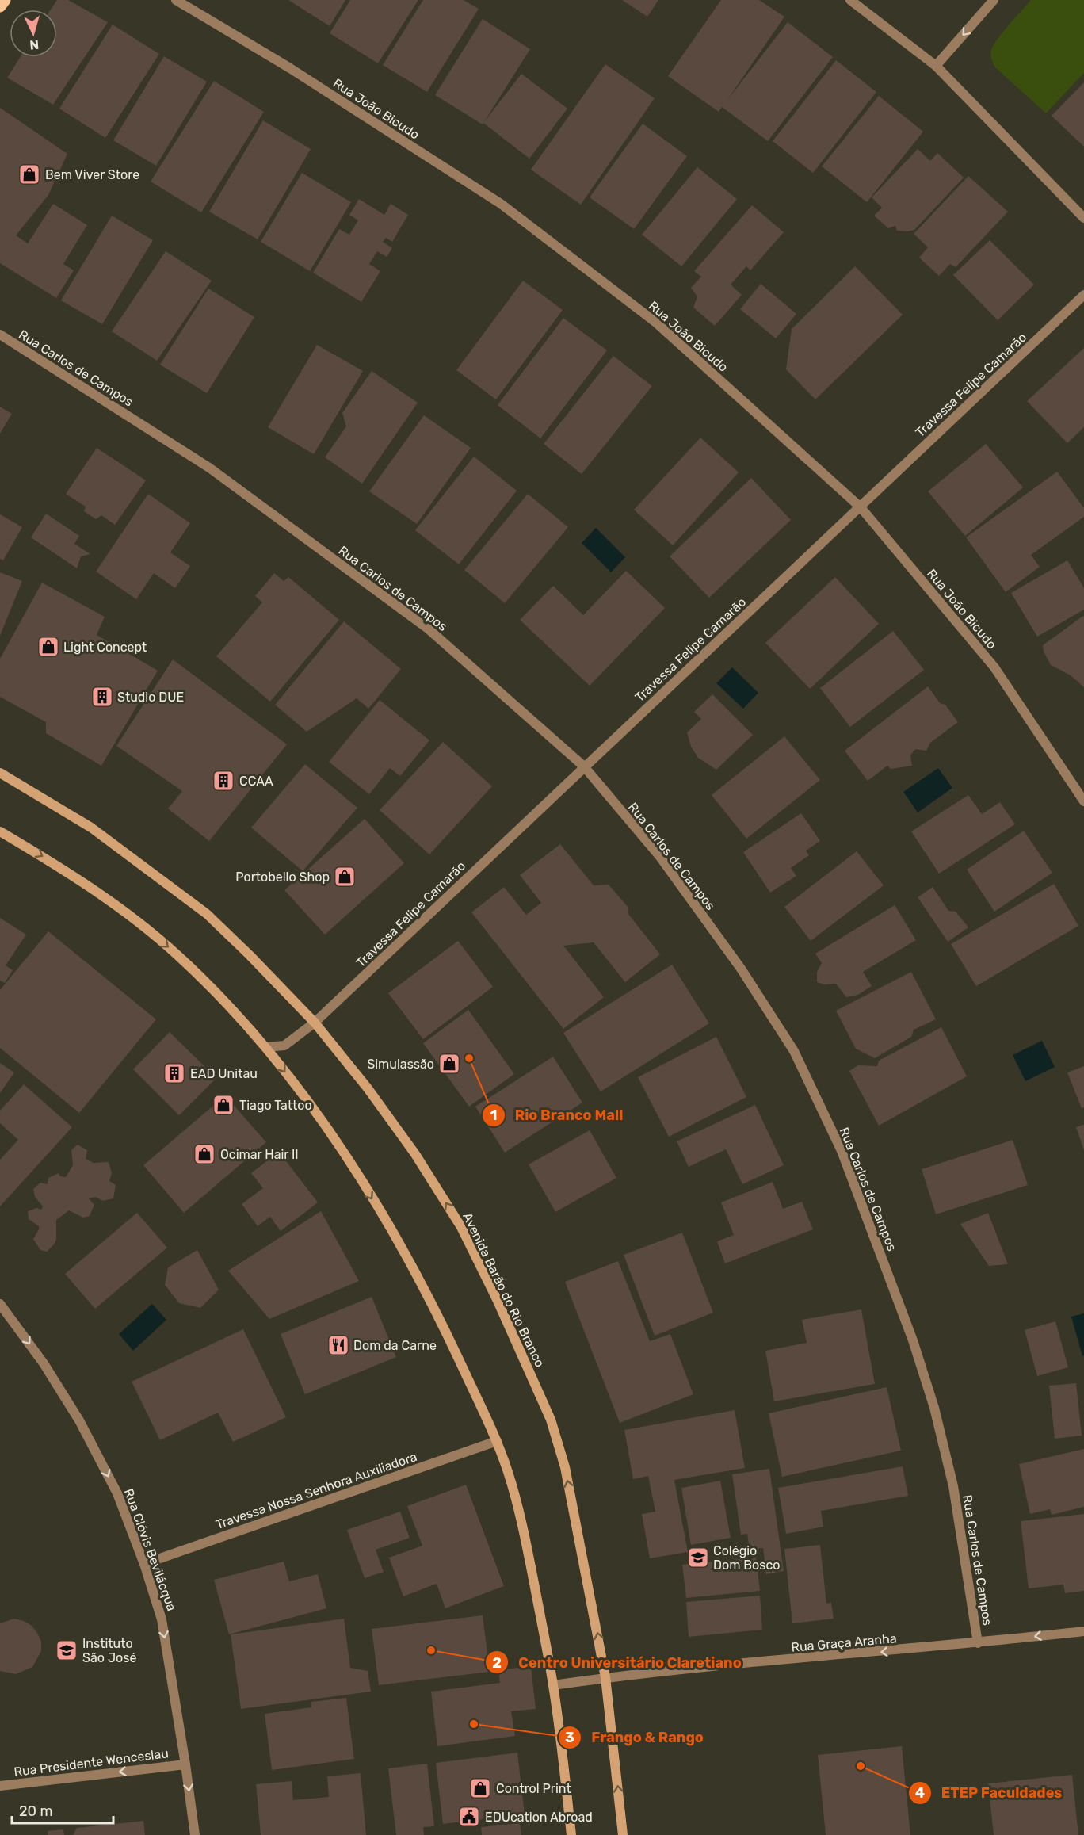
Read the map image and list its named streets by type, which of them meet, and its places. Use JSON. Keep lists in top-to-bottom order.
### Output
{
  "streets": {
    "main road": ["Avenida Barão do Rio Branco"],
    "street": [
      "Rua João Bicudo",
      "Rua Carlos de Campos",
      "Travessa Felipe Camarão",
      "Travessa Nossa Senhora Auxiliadora",
      "Rua Clóvis Bevilácqua",
      "Rua Graça Aranha",
      "Rua Presidente Wenceslau"
    ]
  },
  "crossings": [
    ["Rua João Bicudo", "Travessa Felipe Camarão"],
    ["Rua Carlos de Campos", "Travessa Felipe Camarão"],
    ["Rua Carlos de Campos", "Rua Graça Aranha"],
    ["Travessa Felipe Camarão", "Avenida Barão do Rio Branco"],
    ["Avenida Barão do Rio Branco", "Rua Graça Aranha"],
    ["Travessa Nossa Senhora Auxiliadora", "Rua Clóvis Bevilácqua"],
    ["Rua Clóvis Bevilácqua", "Rua Presidente Wenceslau"]
  ],
  "one_way": ["Rua Clóvis Bevilácqua", "Rua Graça Aranha", "Rua Presidente Wenceslau"],
  "places": {
    "shop": [
      "Bem Viver Store",
      "Light Concept",
      "Portobello Shop",
      "Simulassão",
      "Tiago Tattoo",
      "Ocimar Hair II",
      "Control Print"
    ],
    "building": ["Studio DUE", "CCAA", "EAD Unitau"],
    "other": [
      "Rio Branco Mall",
      "Centro Universitário Claretiano",
      "Frango & Rango",
      "ETEP Faculdades"
    ],
    "restaurant": ["Dom da Carne"],
    "school or university": ["Colégio Dom Bosco", "Instituto São José"],
    "public building": ["EDUcation Abroad"]
  },
  "scale_bar": "20 m",
  "north": "bottom"
}
